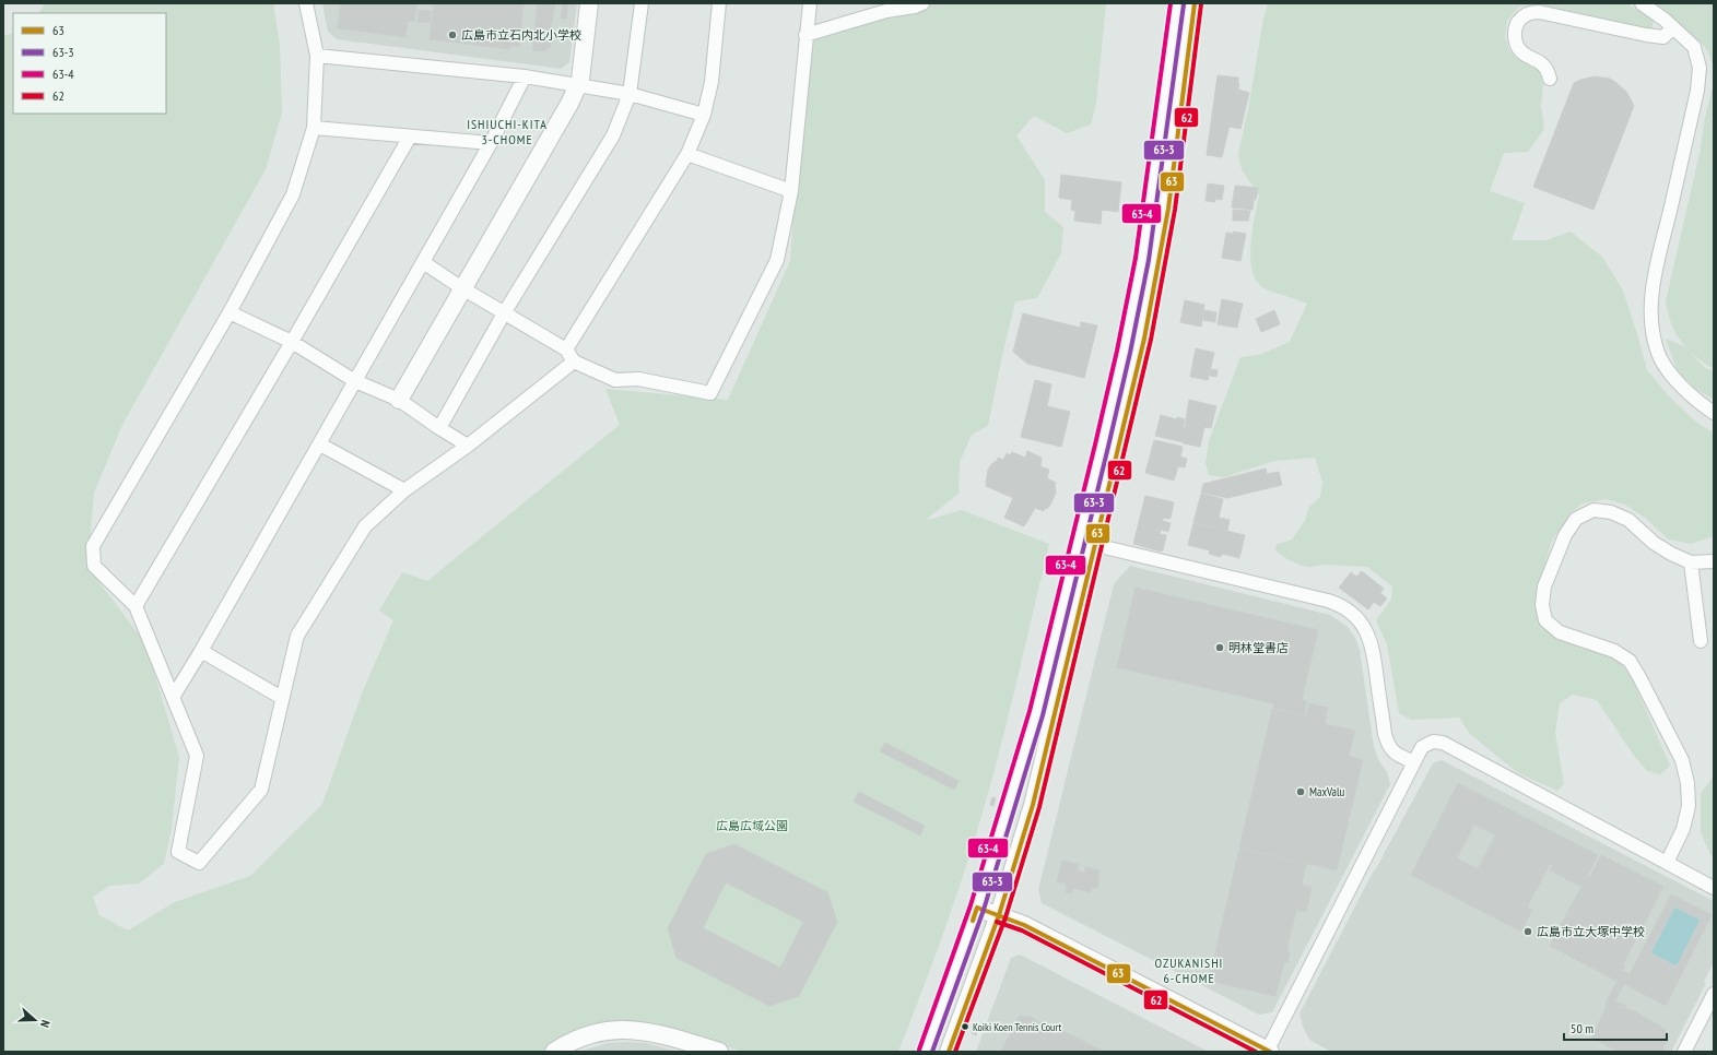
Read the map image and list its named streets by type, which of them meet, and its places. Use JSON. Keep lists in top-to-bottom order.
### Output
{
  "districts": ["ISHIUCHI-KITA 3-CHOME", "OZUKANISHI 6-CHOME"],
  "parks": ["広島広域公園"],
  "places": [
    "広島市立石内北小学校",
    "明林堂書店",
    "MaxValu",
    "広島市立大塚中学校",
    "Koiki Koen Tennis Court"
  ],
  "lines": [
    "transit line 63",
    "transit line 63-4",
    "transit line 63-3",
    "transit line 62"
  ],
  "legend": [
    "63",
    "63-3",
    "63-4",
    "62"
  ],
  "scale_bar": "50 m",
  "north": "right"
}
